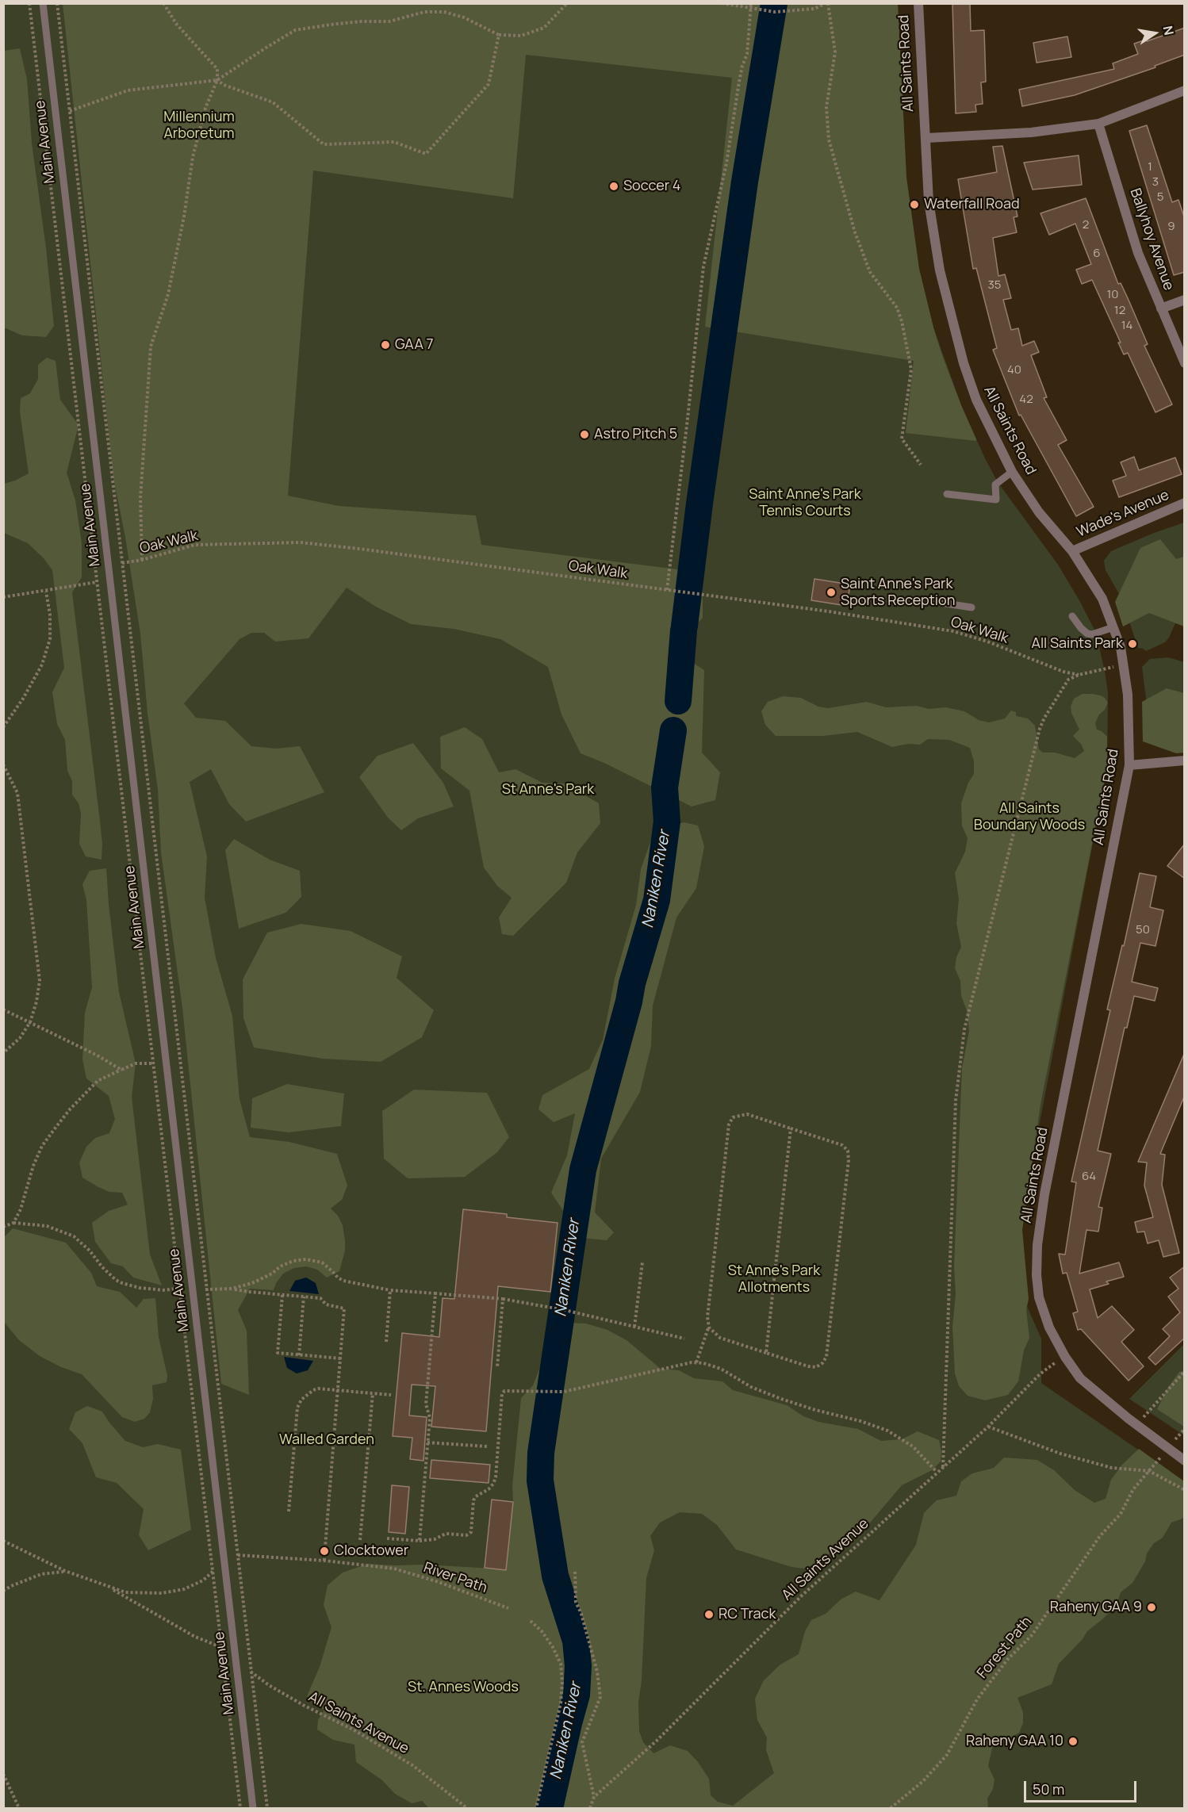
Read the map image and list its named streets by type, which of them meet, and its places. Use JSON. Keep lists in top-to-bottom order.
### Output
{
  "streets": {
    "street": ["All Saints Road", "Ballyhoy Avenue", "Wade's Avenue"],
    "lane": ["Main Avenue"],
    "path": [
      "Oak Walk",
      "All Saints Avenue",
      "River Path",
      "Forest Path"
    ]
  },
  "crossings": [
    ["All Saints Road", "Wade's Avenue"],
    ["All Saints Road", "All Saints Avenue"],
    ["All Saints Road", "Forest Path"],
    ["Main Avenue", "Oak Walk"],
    ["Main Avenue", "All Saints Avenue"],
    ["Main Avenue", "River Path"]
  ],
  "water": ["Naniken River"],
  "parks": [
    "Millennium Arboretum",
    "Saint Anne's Park Tennis Courts",
    "St Anne's Park",
    "All Saints Boundary Woods",
    "St Anne's Park Allotments",
    "Walled Garden",
    "St. Annes Woods"
  ],
  "places": [
    "Soccer 4",
    "Waterfall Road",
    "GAA 7",
    "Astro Pitch 5",
    "Saint Anne's Park Sports Reception",
    "All Saints Park",
    "Clocktower",
    "Raheny GAA 9",
    "RC Track",
    "Raheny GAA 10"
  ],
  "house_numbers": [
    "1",
    "3",
    "5",
    "2",
    "9",
    "6",
    "35",
    "10",
    "12",
    "14",
    "40",
    "42",
    "50",
    "64"
  ],
  "scale_bar": "50 m",
  "north": "right"
}
